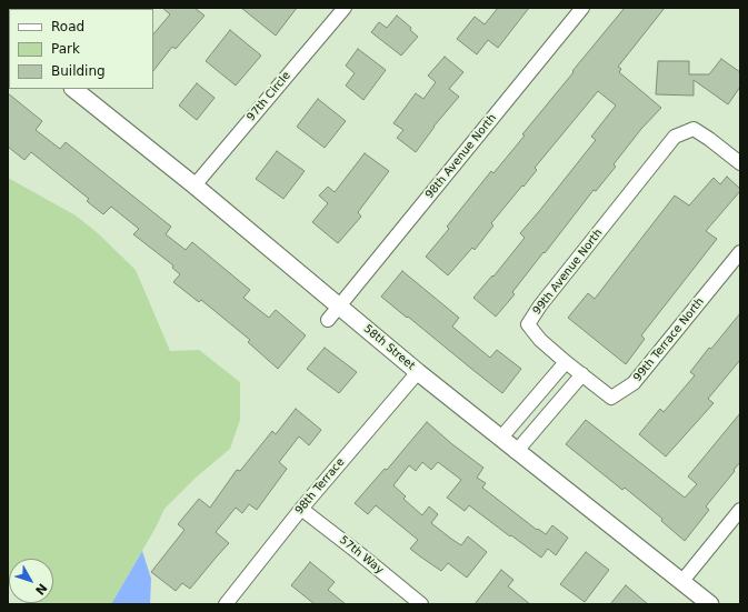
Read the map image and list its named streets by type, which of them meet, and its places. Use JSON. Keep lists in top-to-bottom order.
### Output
{
  "streets": {
    "street": [
      "97th Circle",
      "98th Avenue North",
      "99th Avenue North",
      "99th Terrace North",
      "58th Street",
      "98th Terrace",
      "57th Way"
    ]
  },
  "crossings": [
    ["97th Circle", "58th Street"],
    ["98th Avenue North", "58th Street"],
    ["99th Avenue North", "99th Terrace North"],
    ["58th Street", "98th Terrace"],
    ["98th Terrace", "57th Way"]
  ],
  "legend": ["Road", "Park", "Building"],
  "north": "bottom right"
}
